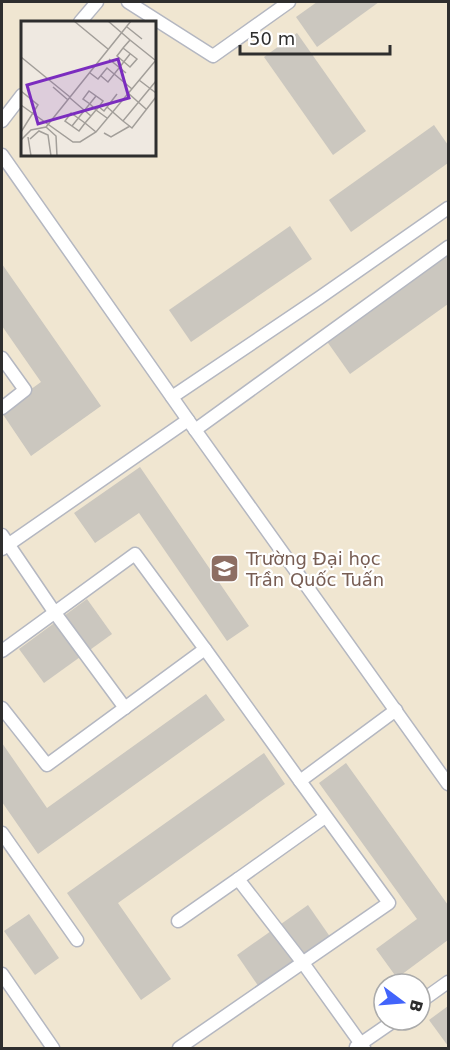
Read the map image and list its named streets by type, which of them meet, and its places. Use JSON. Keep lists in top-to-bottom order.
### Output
{
  "places": {
    "school or university": ["Trường Đại học Trần Quốc Tuấn"]
  },
  "scale_bar": "50 m",
  "north": "right"
}
